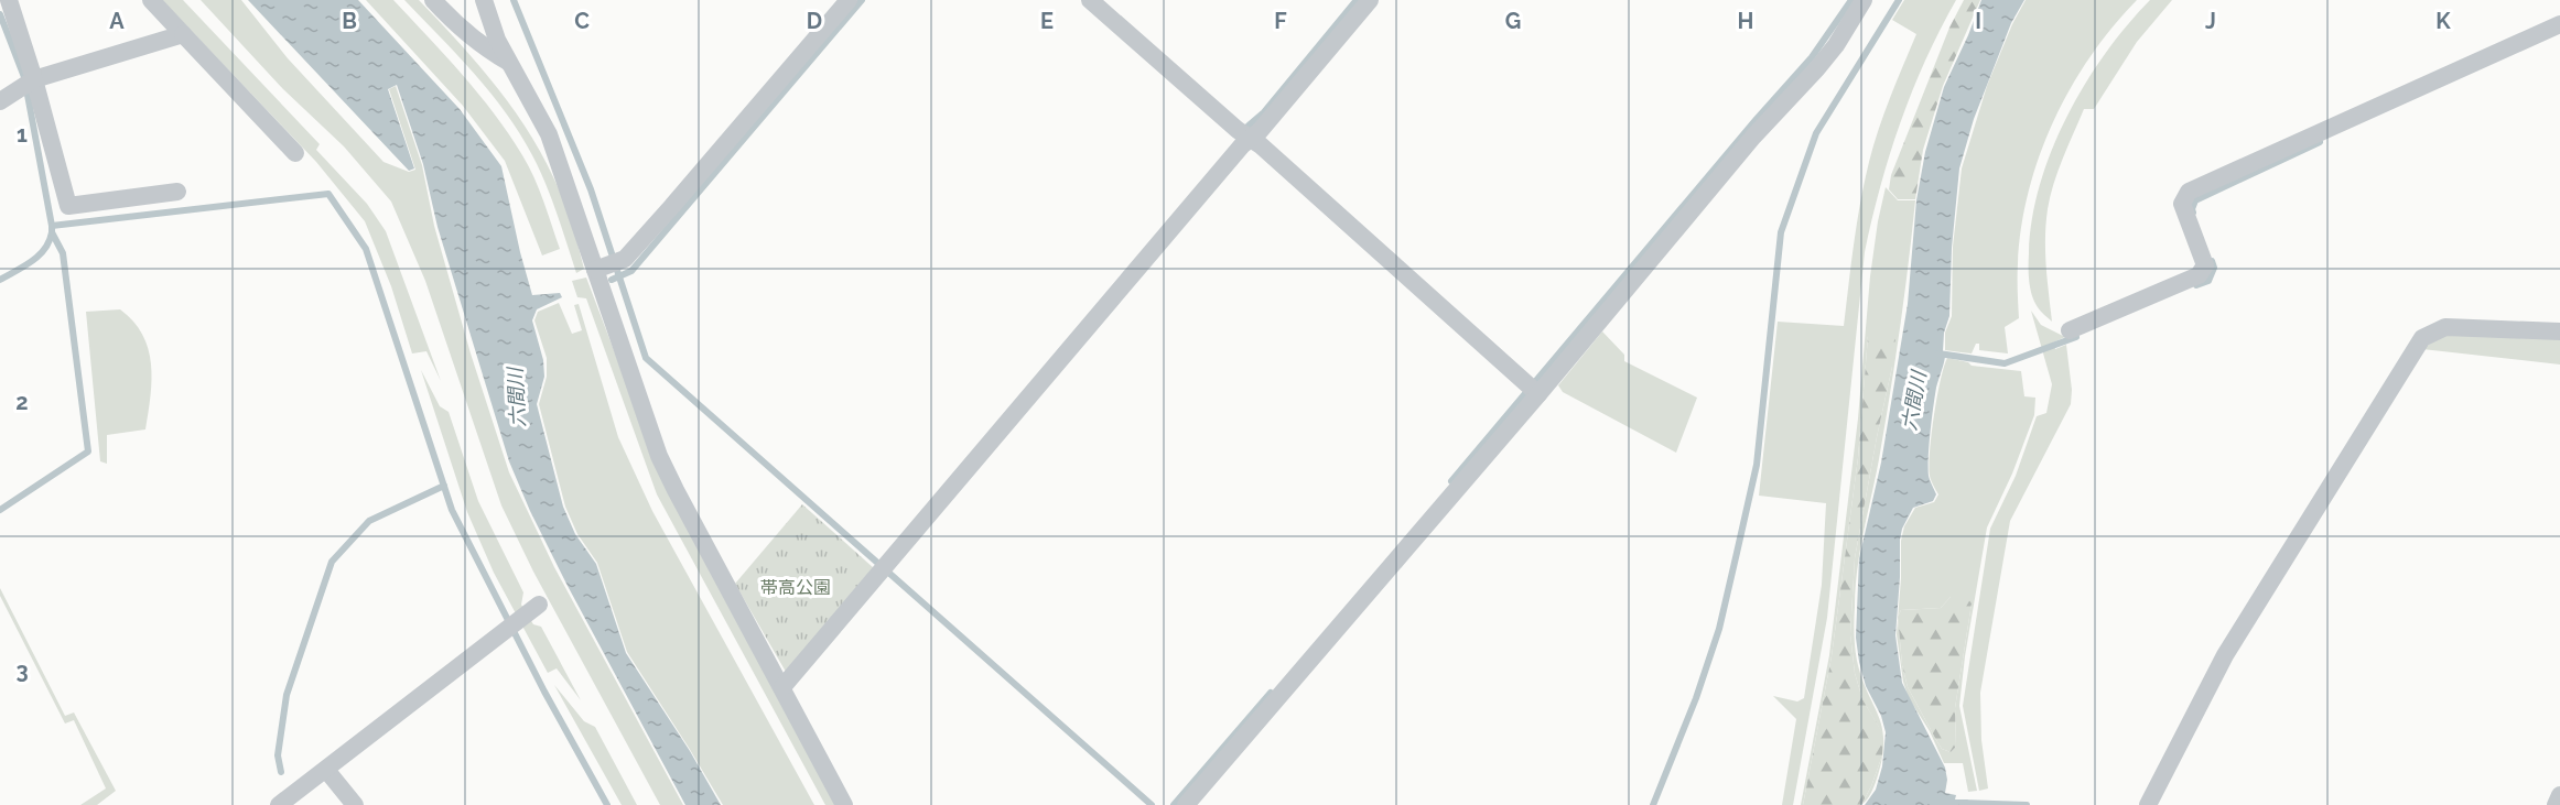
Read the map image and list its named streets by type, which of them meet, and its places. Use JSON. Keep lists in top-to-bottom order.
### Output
{
  "water": ["六間川"],
  "parks": ["帯高公園"],
  "grid": {
    "columns": [
      "A",
      "B",
      "C",
      "D",
      "E",
      "F",
      "G",
      "H",
      "I",
      "J",
      "K"
    ],
    "rows": ["1", "2", "3"]
  }
}
